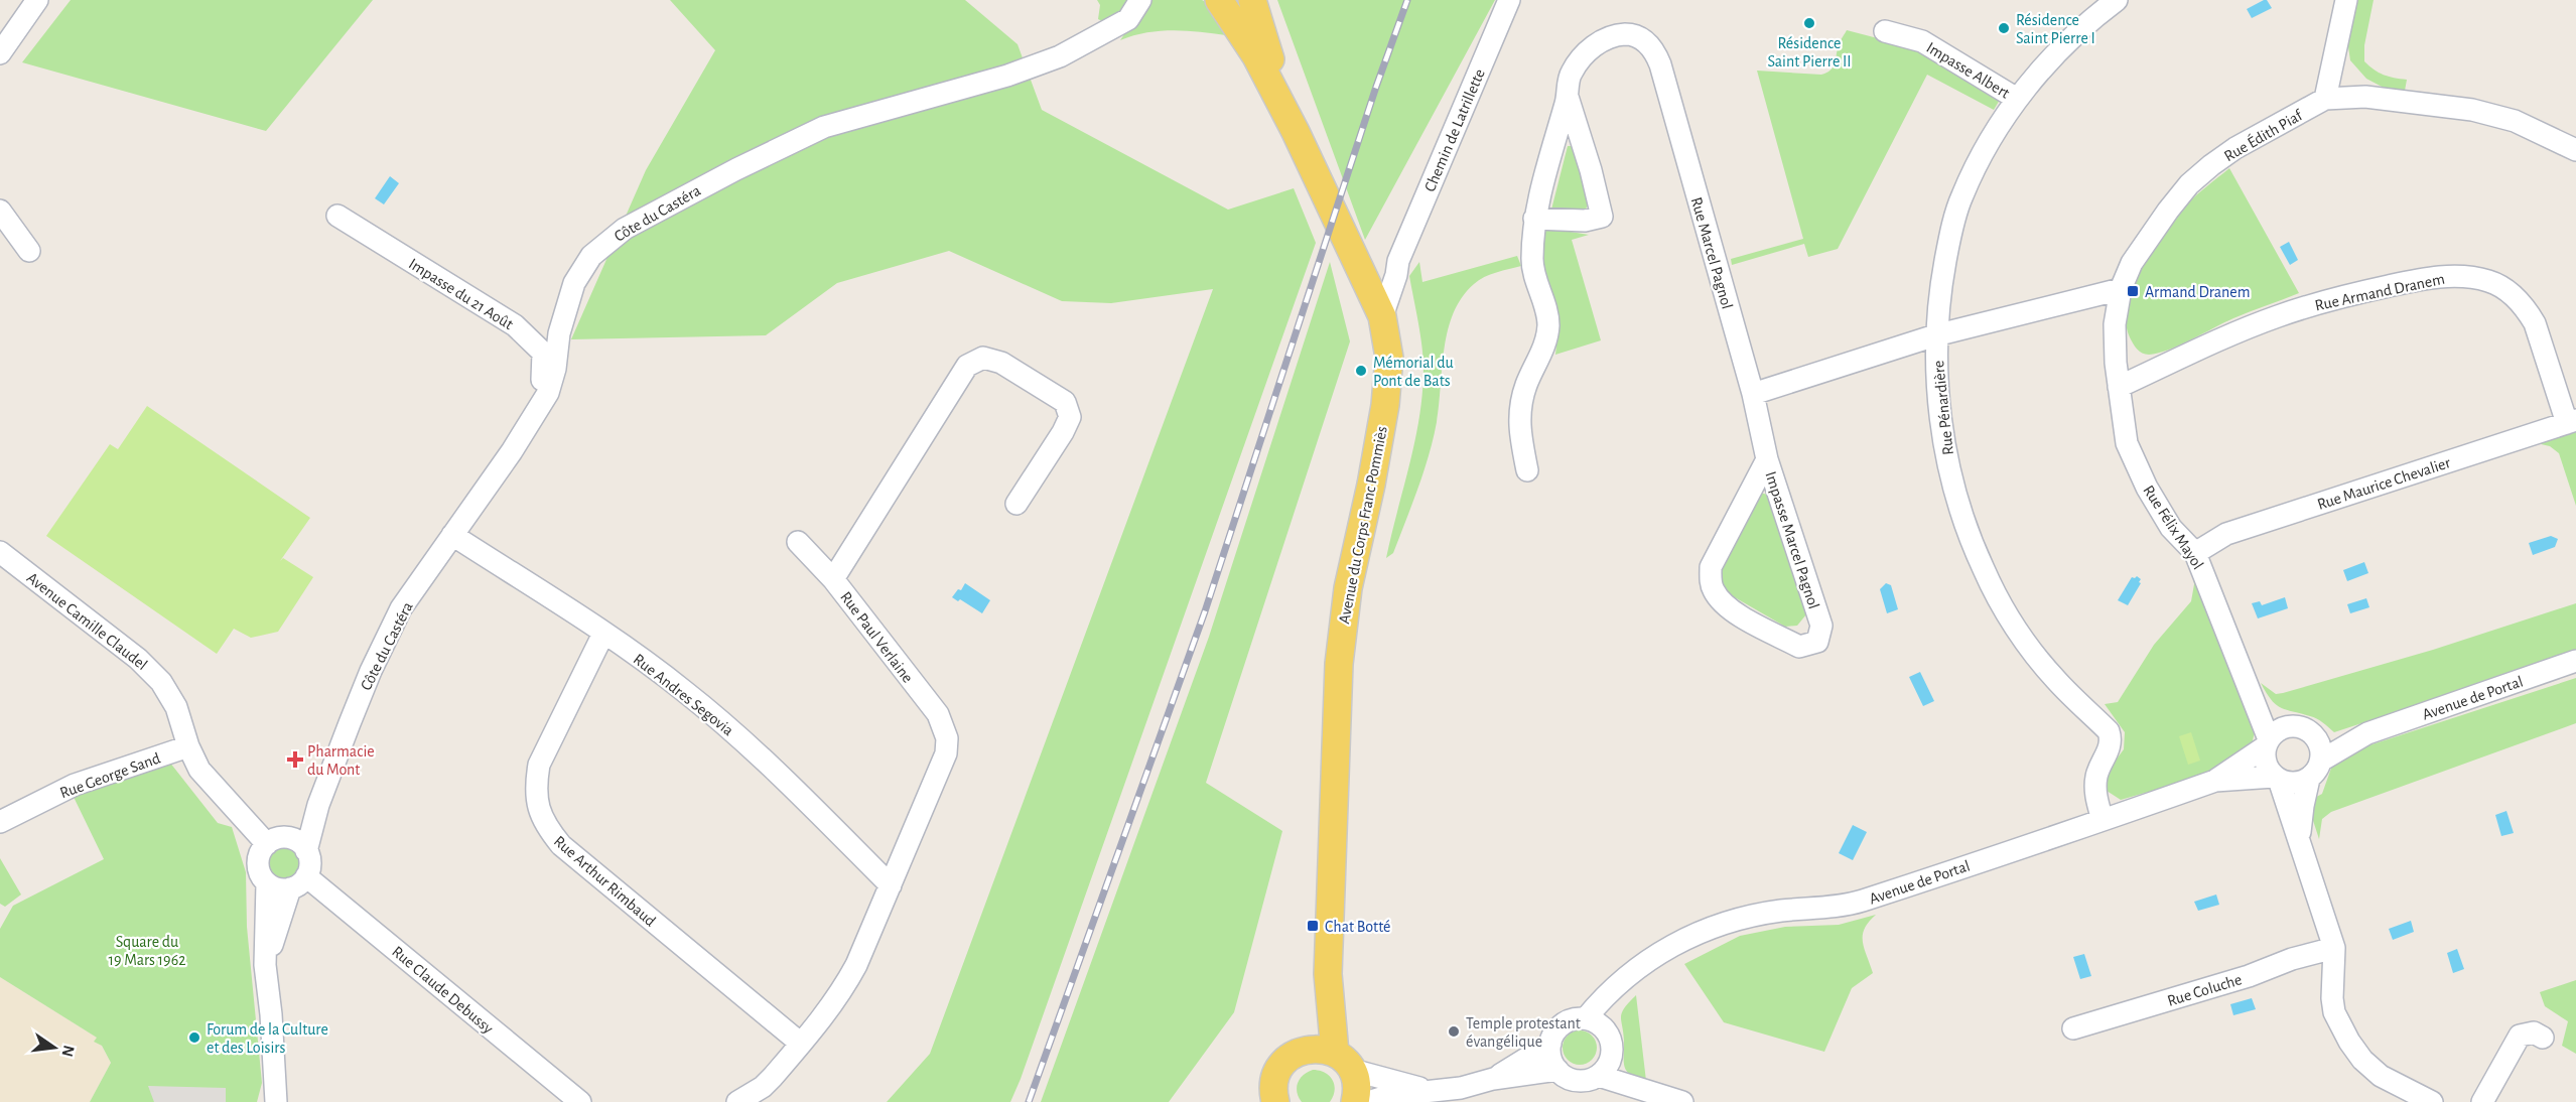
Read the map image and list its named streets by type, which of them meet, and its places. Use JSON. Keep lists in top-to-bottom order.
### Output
{
  "streets": {
    "main road": ["Avenue du Corps Franc Pommiès"],
    "street": [
      "Impasse Albert",
      "Chemin de Latrillette",
      "Rue Édith Piaf",
      "Côte du Castéra",
      "Rue Marcel Pagnol",
      "Rue Armand Dranem",
      "Impasse du 21 Août",
      "Rue Pénardière",
      "Rue Maurice Chevalier",
      "Rue Félix Mayol",
      "Impasse Marcel Pagnol",
      "Avenue Camille Claudel",
      "Rue Paul Verlaine",
      "Rue Andres Segovia",
      "Avenue de Portal",
      "Rue George Sand",
      "Rue Arthur Rimbaud",
      "Rue Claude Debussy",
      "Rue Coluche"
    ]
  },
  "crossings": [
    ["Impasse Albert", "Rue Pénardière"],
    ["Chemin de Latrillette", "Avenue du Corps Franc Pommiès"],
    ["Rue Édith Piaf", "Rue Félix Mayol"],
    ["Côte du Castéra", "Impasse du 21 Août"],
    ["Côte du Castéra", "Rue Andres Segovia"],
    ["Rue Marcel Pagnol", "Impasse Marcel Pagnol"],
    ["Rue Armand Dranem", "Rue Maurice Chevalier"],
    ["Rue Armand Dranem", "Rue Félix Mayol"],
    ["Rue Pénardière", "Avenue de Portal"],
    ["Rue Maurice Chevalier", "Rue Félix Mayol"],
    ["Rue Félix Mayol", "Avenue de Portal"],
    ["Avenue Camille Claudel", "Rue George Sand"],
    ["Avenue Camille Claudel", "Rue Claude Debussy"],
    ["Rue Paul Verlaine", "Rue Andres Segovia"],
    ["Rue Paul Verlaine", "Rue Arthur Rimbaud"],
    ["Rue Andres Segovia", "Rue Arthur Rimbaud"]
  ],
  "parks": ["Square du 19 Mars 1962"],
  "places": {
    "other": [
      "Résidence Saint Pierre II",
      "Résidence Saint Pierre I",
      "Mémorial du Pont de Bats",
      "Temple protestant évangélique",
      "Forum de la Culture et des Loisirs"
    ],
    "transit": ["Armand Dranem", "Chat Botté"],
    "health": ["Pharmacie du Mont"]
  },
  "north": "right"
}
